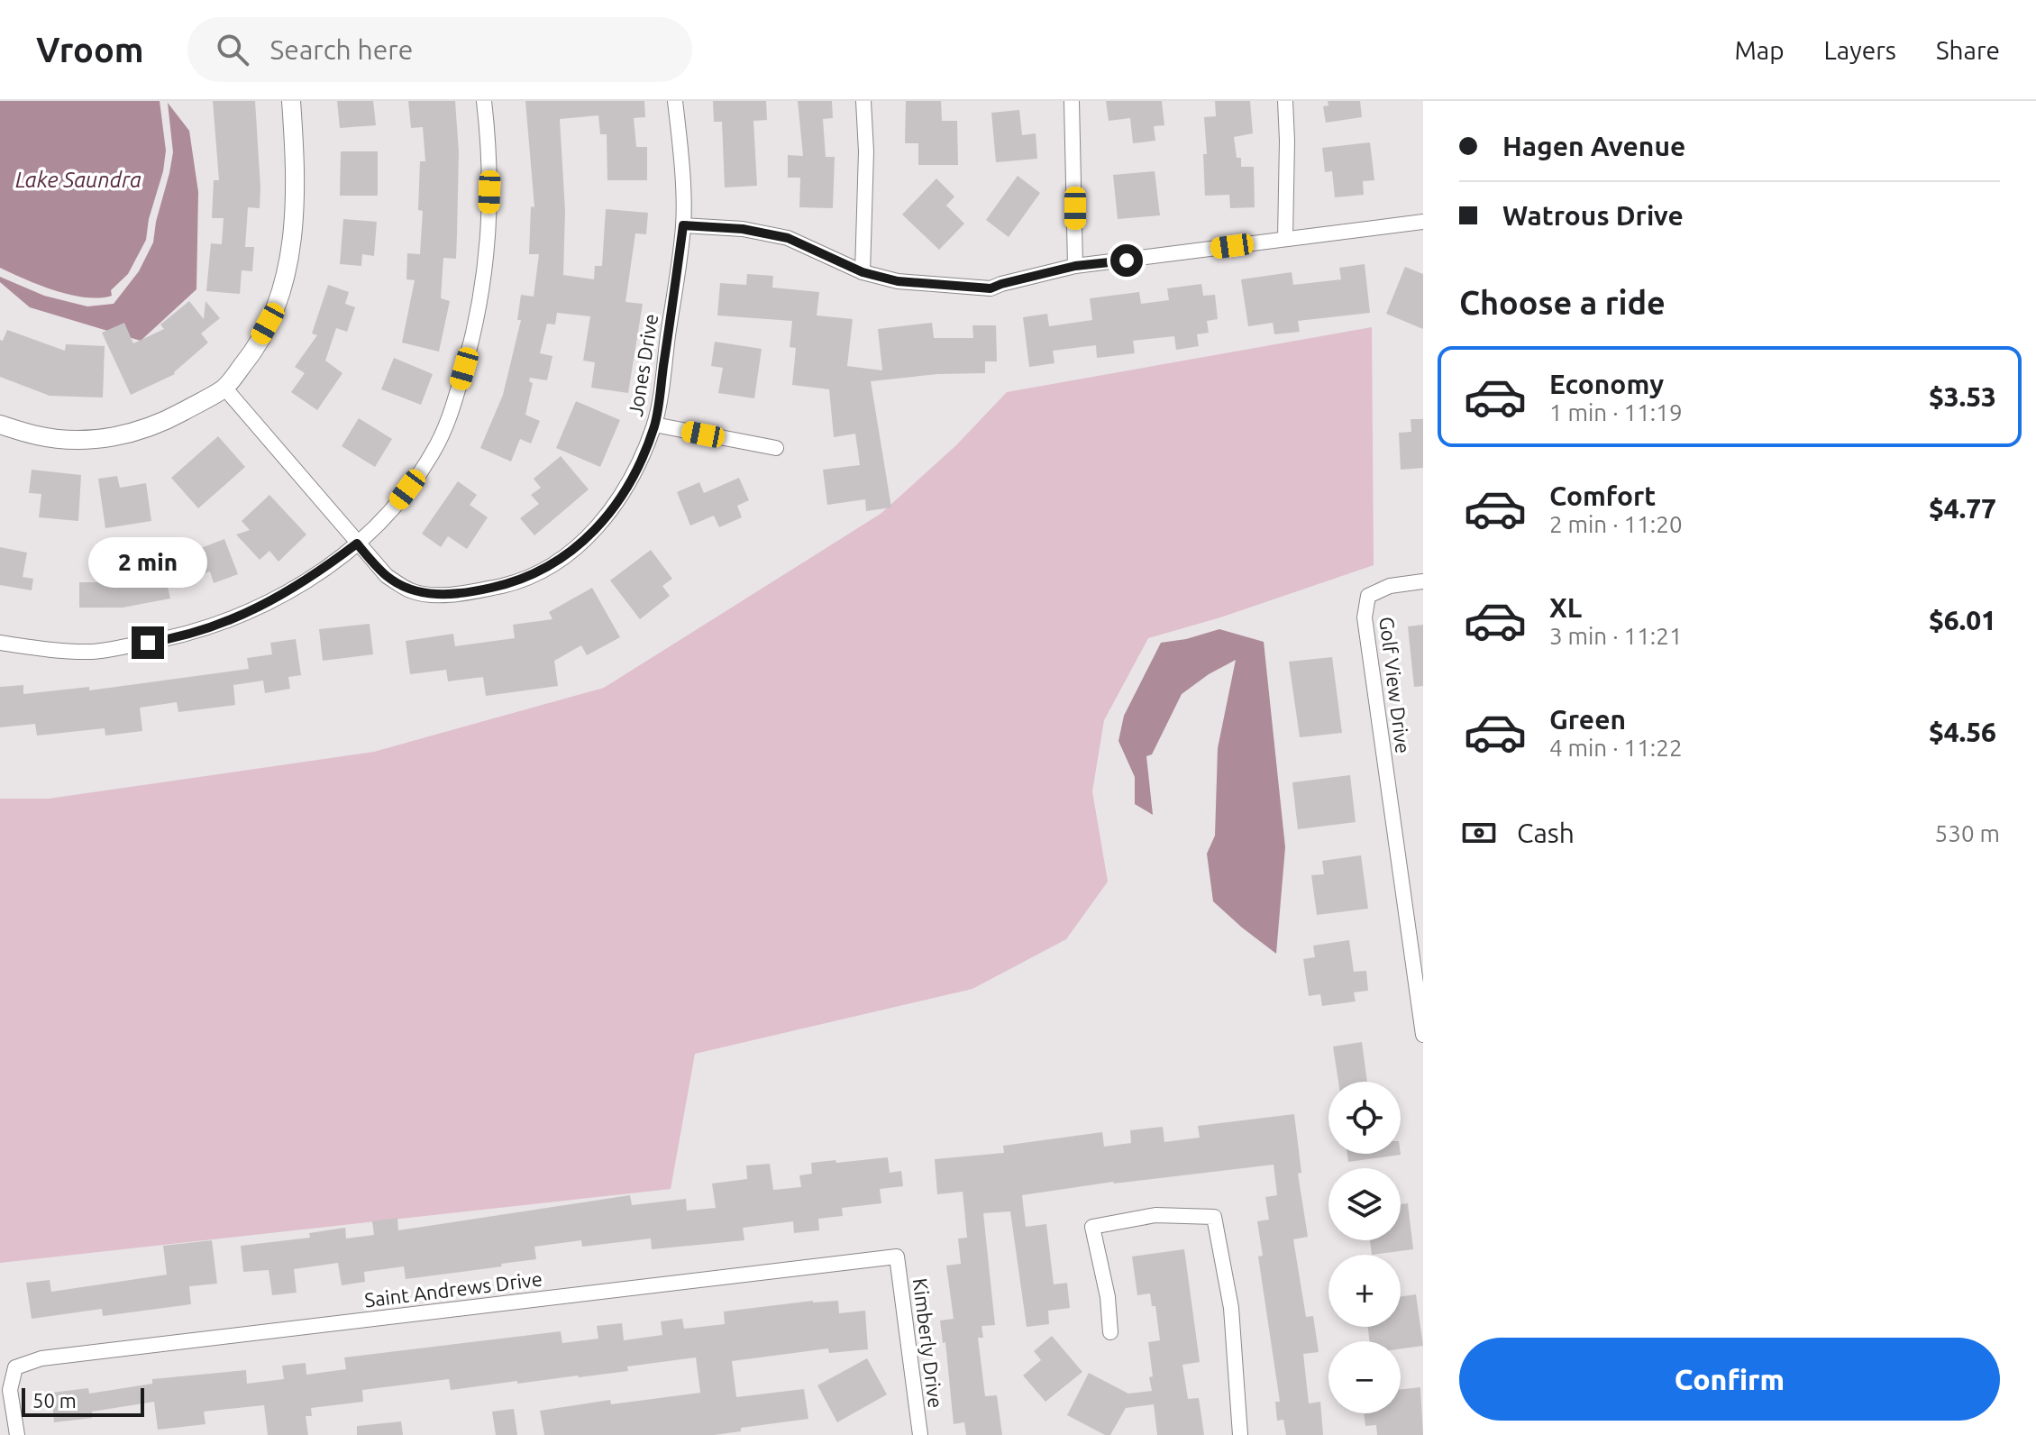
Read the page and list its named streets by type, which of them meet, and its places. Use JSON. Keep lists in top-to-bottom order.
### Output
{
  "streets": {
    "street": [
      "Jones Drive",
      "Golf View Drive",
      "Saint Andrews Drive",
      "Kimberly Drive"
    ]
  },
  "crossings": [
    ["Saint Andrews Drive", "Kimberly Drive"]
  ],
  "water": ["Lake Saundra"],
  "scale_bar": "50 m",
  "page": {
    "header": "Vroom",
    "search": "Search here",
    "nav": ["Map", "Layers", "Share"],
    "banner": ["Hagen Avenue", "Watrous Drive"],
    "heading": "Choose a ride",
    "list": [
      {
        "name": "Economy",
        "note": "1 min · 11:19",
        "value": "$3.53"
      },
      {
        "name": "Comfort",
        "note": "2 min · 11:20",
        "value": "$4.77"
      },
      {
        "name": "XL",
        "note": "3 min · 11:21",
        "value": "$6.01"
      },
      {
        "name": "Green",
        "note": "4 min · 11:22",
        "value": "$4.56"
      }
    ],
    "bubble": "2 min",
    "pay": ["Cash", "530 m"],
    "map_buttons": ["+", "−"],
    "buttons": "Confirm",
    "scale": "50 m"
  }
}
